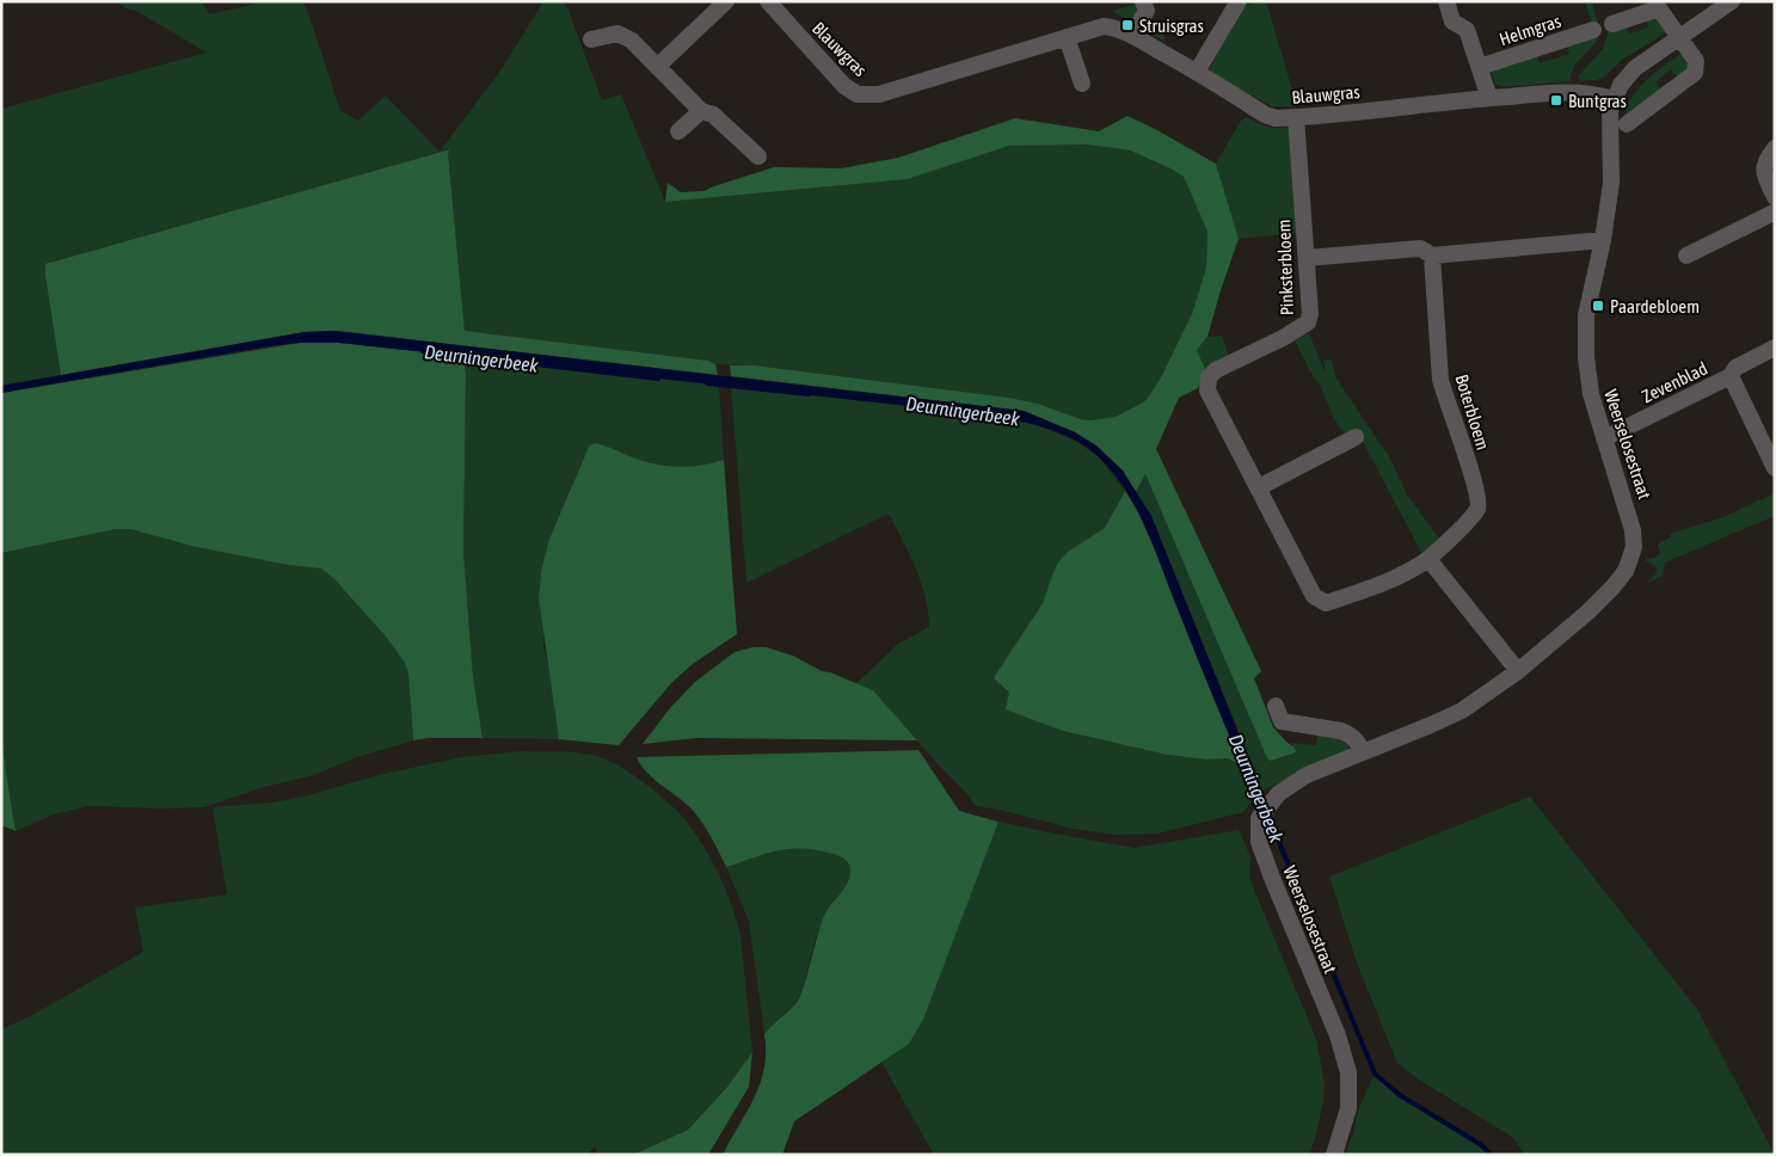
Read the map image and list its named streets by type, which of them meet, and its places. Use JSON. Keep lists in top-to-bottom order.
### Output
{
  "streets": {
    "street": [
      "Helmgras",
      "Blauwgras",
      "Pinksterbloem",
      "Zevenblad",
      "Boterbloem",
      "Weerselosestraat"
    ]
  },
  "crossings": [
    ["Blauwgras", "Pinksterbloem"],
    ["Blauwgras", "Weerselosestraat"],
    ["Pinksterbloem", "Boterbloem"],
    ["Zevenblad", "Weerselosestraat"]
  ],
  "water": ["Deurningerbeek"],
  "places": {
    "transit": ["Struisgras", "Buntgras", "Paardebloem"]
  }
}
